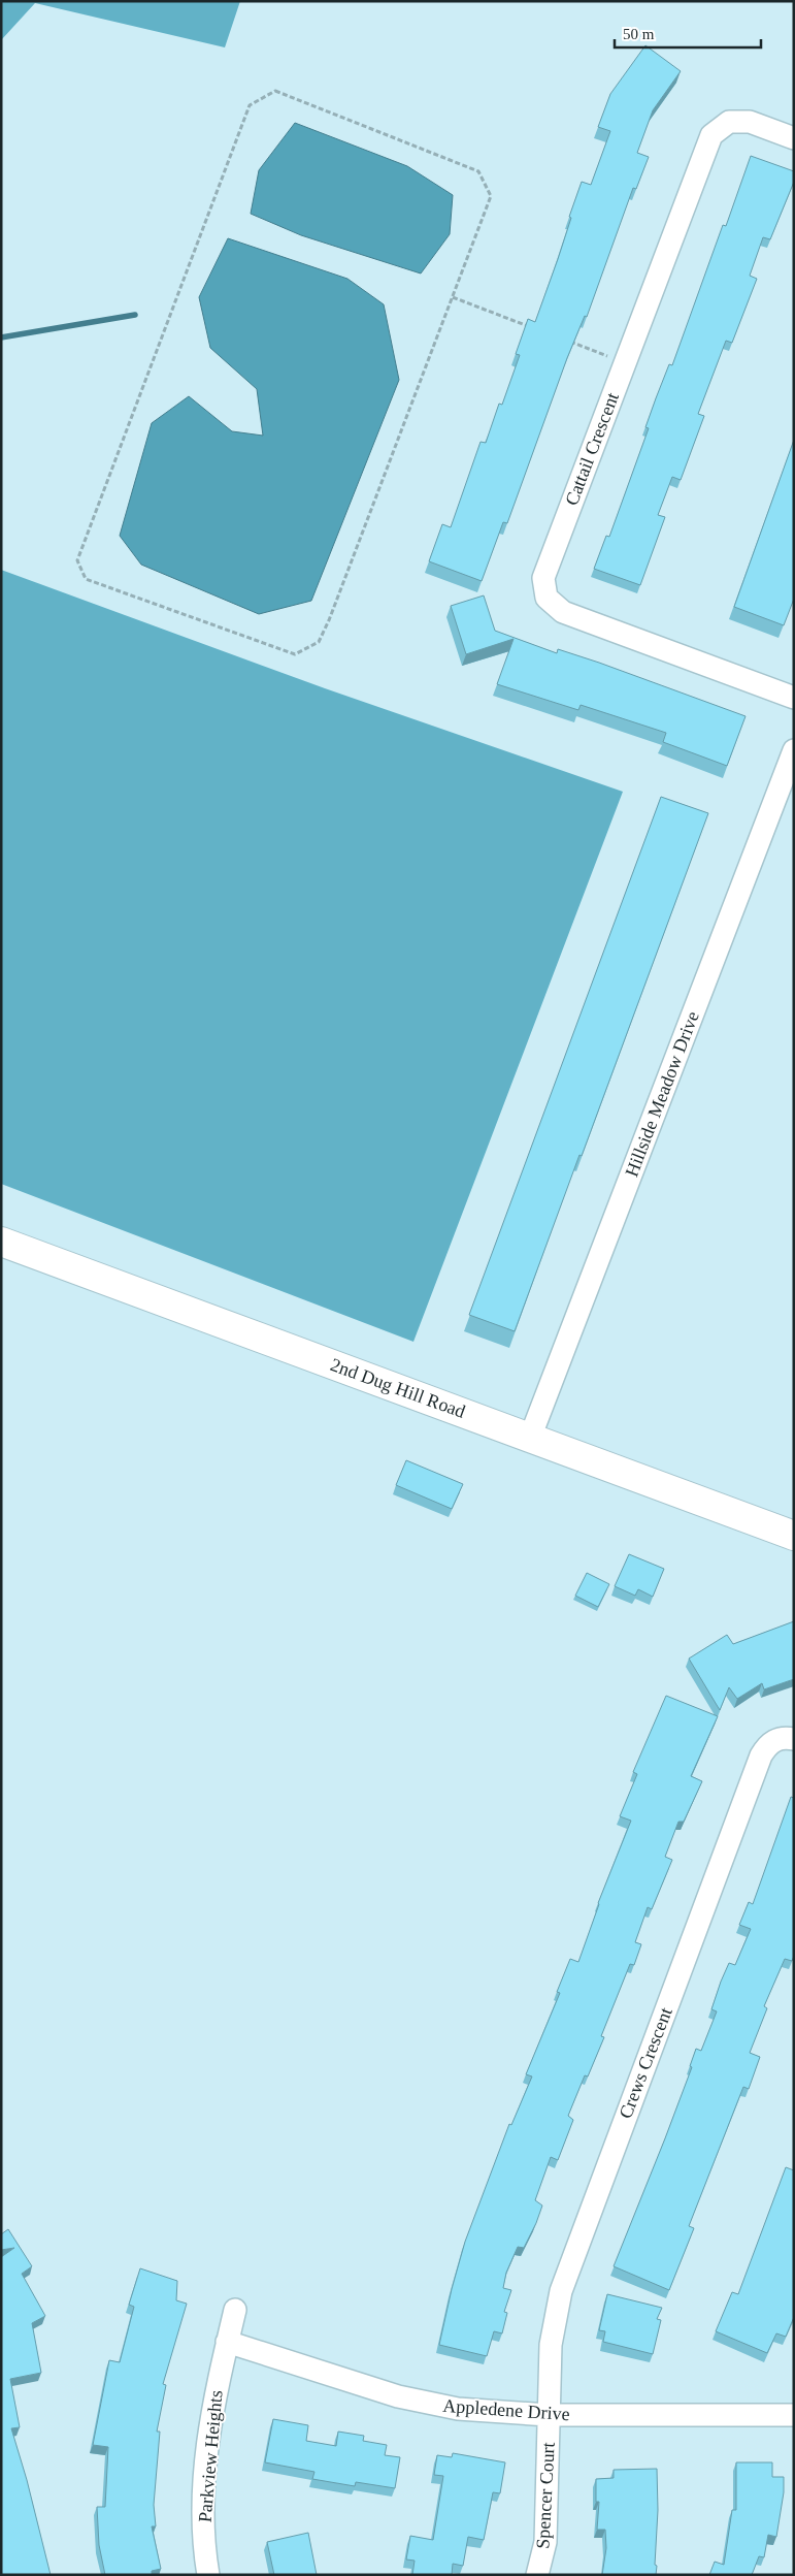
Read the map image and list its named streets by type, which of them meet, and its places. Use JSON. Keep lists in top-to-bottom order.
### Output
{
  "streets": {
    "street": [
      "Cattail Crescent",
      "Hillside Meadow Drive",
      "2nd Dug Hill Road",
      "Crews Crescent",
      "Appledene Drive",
      "Parkview Heights",
      "Spencer Court"
    ]
  },
  "crossings": [
    ["Hillside Meadow Drive", "2nd Dug Hill Road"],
    ["Crews Crescent", "Appledene Drive"],
    ["Crews Crescent", "Spencer Court"],
    ["Appledene Drive", "Parkview Heights"],
    ["Appledene Drive", "Spencer Court"]
  ],
  "scale_bar": "50 m"
}
